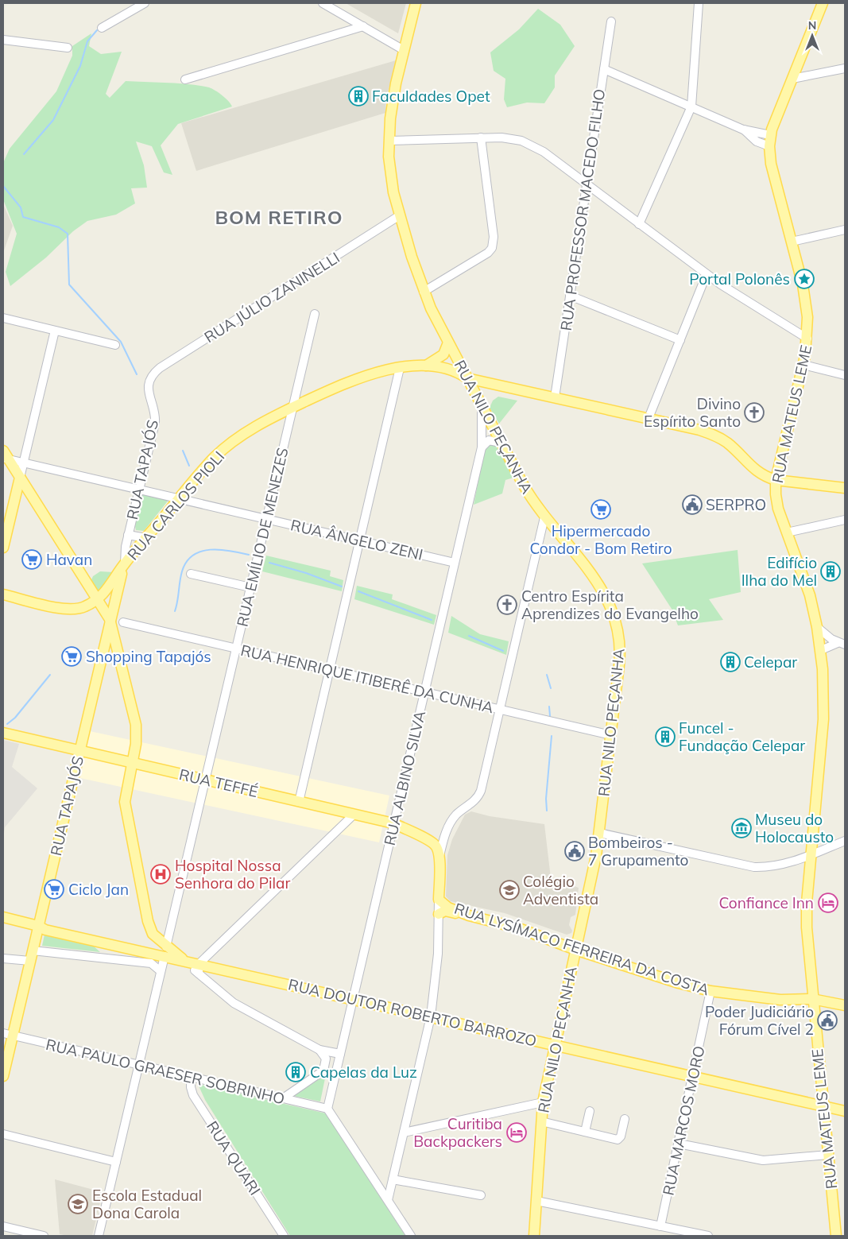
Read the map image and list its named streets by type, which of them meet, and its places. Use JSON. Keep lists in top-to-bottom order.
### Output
{
  "streets": {
    "main road": [
      "RUA MATEUS LEME",
      "RUA NILO PEÇANHA",
      "RUA TAPAJÓS",
      "RUA CARLOS PIOLI",
      "RUA TEFFÉ",
      "RUA LYSÍMACO FERREIRA DA COSTA",
      "RUA DOUTOR ROBERTO BARROZO"
    ],
    "street": [
      "RUA PROFESSOR MACEDO FILHO",
      "RUA JÚLIO ZANINELLI",
      "RUA EMÍLIO DE MENEZES",
      "RUA ÂNGELO ZENI",
      "RUA HENRIQUE ITIBERÊ DA CUNHA",
      "RUA ALBINO SILVA",
      "RUA PAULO GRAESER SOBRINHO",
      "RUA MARCOS MORO",
      "RUA QUARI"
    ]
  },
  "crossings": [
    ["RUA PROFESSOR MACEDO FILHO", "RUA CARLOS PIOLI"],
    ["RUA JÚLIO ZANINELLI", "RUA NILO PEÇANHA"],
    ["RUA JÚLIO ZANINELLI", "RUA TAPAJÓS"],
    ["RUA MATEUS LEME", "RUA CARLOS PIOLI"],
    ["RUA MATEUS LEME", "RUA LYSÍMACO FERREIRA DA COSTA"],
    ["RUA MATEUS LEME", "RUA DOUTOR ROBERTO BARROZO"],
    ["RUA NILO PEÇANHA", "RUA CARLOS PIOLI"],
    ["RUA NILO PEÇANHA", "RUA HENRIQUE ITIBERÊ DA CUNHA"],
    ["RUA NILO PEÇANHA", "RUA ALBINO SILVA"],
    ["RUA NILO PEÇANHA", "RUA LYSÍMACO FERREIRA DA COSTA"],
    ["RUA NILO PEÇANHA", "RUA DOUTOR ROBERTO BARROZO"],
    ["RUA TAPAJÓS", "RUA CARLOS PIOLI"],
    ["RUA TAPAJÓS", "RUA ÂNGELO ZENI"],
    ["RUA TAPAJÓS", "RUA TEFFÉ"],
    ["RUA TAPAJÓS", "RUA PAULO GRAESER SOBRINHO"],
    ["RUA CARLOS PIOLI", "RUA EMÍLIO DE MENEZES"],
    ["RUA CARLOS PIOLI", "RUA ÂNGELO ZENI"],
    ["RUA EMÍLIO DE MENEZES", "RUA ÂNGELO ZENI"],
    ["RUA EMÍLIO DE MENEZES", "RUA HENRIQUE ITIBERÊ DA CUNHA"],
    ["RUA EMÍLIO DE MENEZES", "RUA TEFFÉ"],
    ["RUA EMÍLIO DE MENEZES", "RUA DOUTOR ROBERTO BARROZO"],
    ["RUA EMÍLIO DE MENEZES", "RUA PAULO GRAESER SOBRINHO"],
    ["RUA ÂNGELO ZENI", "RUA ALBINO SILVA"],
    ["RUA HENRIQUE ITIBERÊ DA CUNHA", "RUA ALBINO SILVA"],
    ["RUA ALBINO SILVA", "RUA TEFFÉ"],
    ["RUA ALBINO SILVA", "RUA DOUTOR ROBERTO BARROZO"],
    ["RUA ALBINO SILVA", "RUA PAULO GRAESER SOBRINHO"],
    ["RUA LYSÍMACO FERREIRA DA COSTA", "RUA MARCOS MORO"],
    ["RUA DOUTOR ROBERTO BARROZO", "RUA MARCOS MORO"],
    ["RUA PAULO GRAESER SOBRINHO", "RUA QUARI"]
  ],
  "districts": ["BOM RETIRO"],
  "places": {
    "building": [
      "Faculdades Opet",
      "Edifício Ilha do Mel",
      "Celepar",
      "Funcel - Fundação Celepar",
      "Capelas da Luz"
    ],
    "place": ["Portal Polonês"],
    "church": ["Divino Espírito Santo", "Centro Espírita Aprendizes do Evangelho"],
    "public building": ["SERPRO", "Bombeiros - 7 Grupamento", "Poder Judiciário Fórum Cível 2"],
    "supermarket": [
      "Hipermercado Condor - Bom Retiro",
      "Havan",
      "Shopping Tapajós",
      "Ciclo Jan"
    ],
    "museum": ["Museu do Holocausto"],
    "hospital": ["Hospital Nossa Senhora do Pilar"],
    "school or university": ["Colégio Adventista", "Escola Estadual Dona Carola"],
    "hotel": ["Confiance Inn", "Curitiba Backpackers"]
  },
  "north": "top"
}
